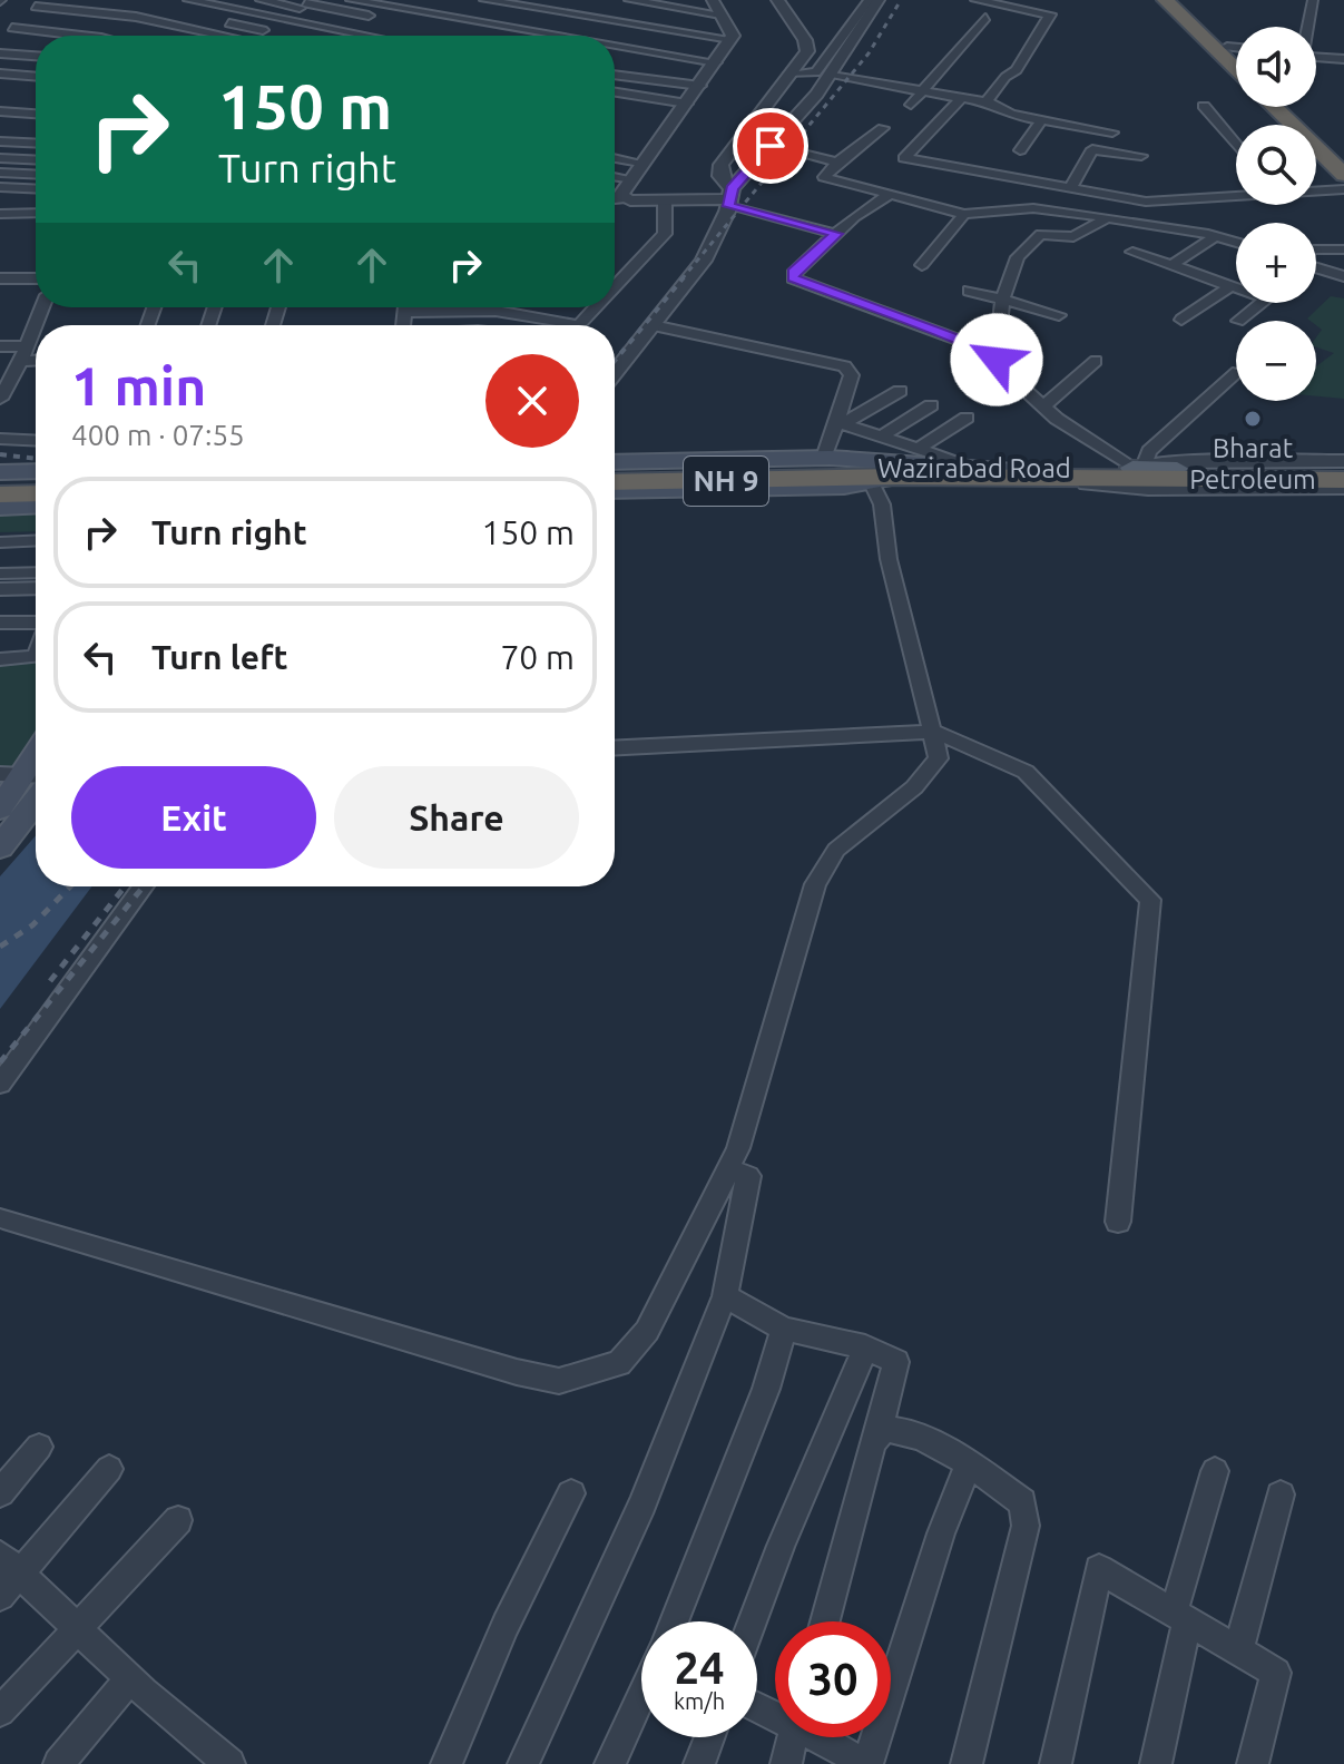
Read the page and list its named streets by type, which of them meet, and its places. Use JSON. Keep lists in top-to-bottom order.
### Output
{
  "streets": {
    "highway": ["Wazirabad Road", "NH 9"]
  },
  "crossings": [
    ["Wazirabad Road", "NH 9"]
  ],
  "places": ["Bharat Petroleum"],
  "page": {
    "map_buttons": ["+", "−"],
    "turn": ["150 m", "Turn right"],
    "heading": ["1 min", "400 m · 07:55"],
    "list": [
      {
        "name": "Turn right",
        "value": "150 m"
      },
      {
        "name": "Turn left",
        "value": "70 m"
      }
    ],
    "buttons": ["Exit", "Share"],
    "speed": "24 km/h",
    "limit": "30"
  }
}
